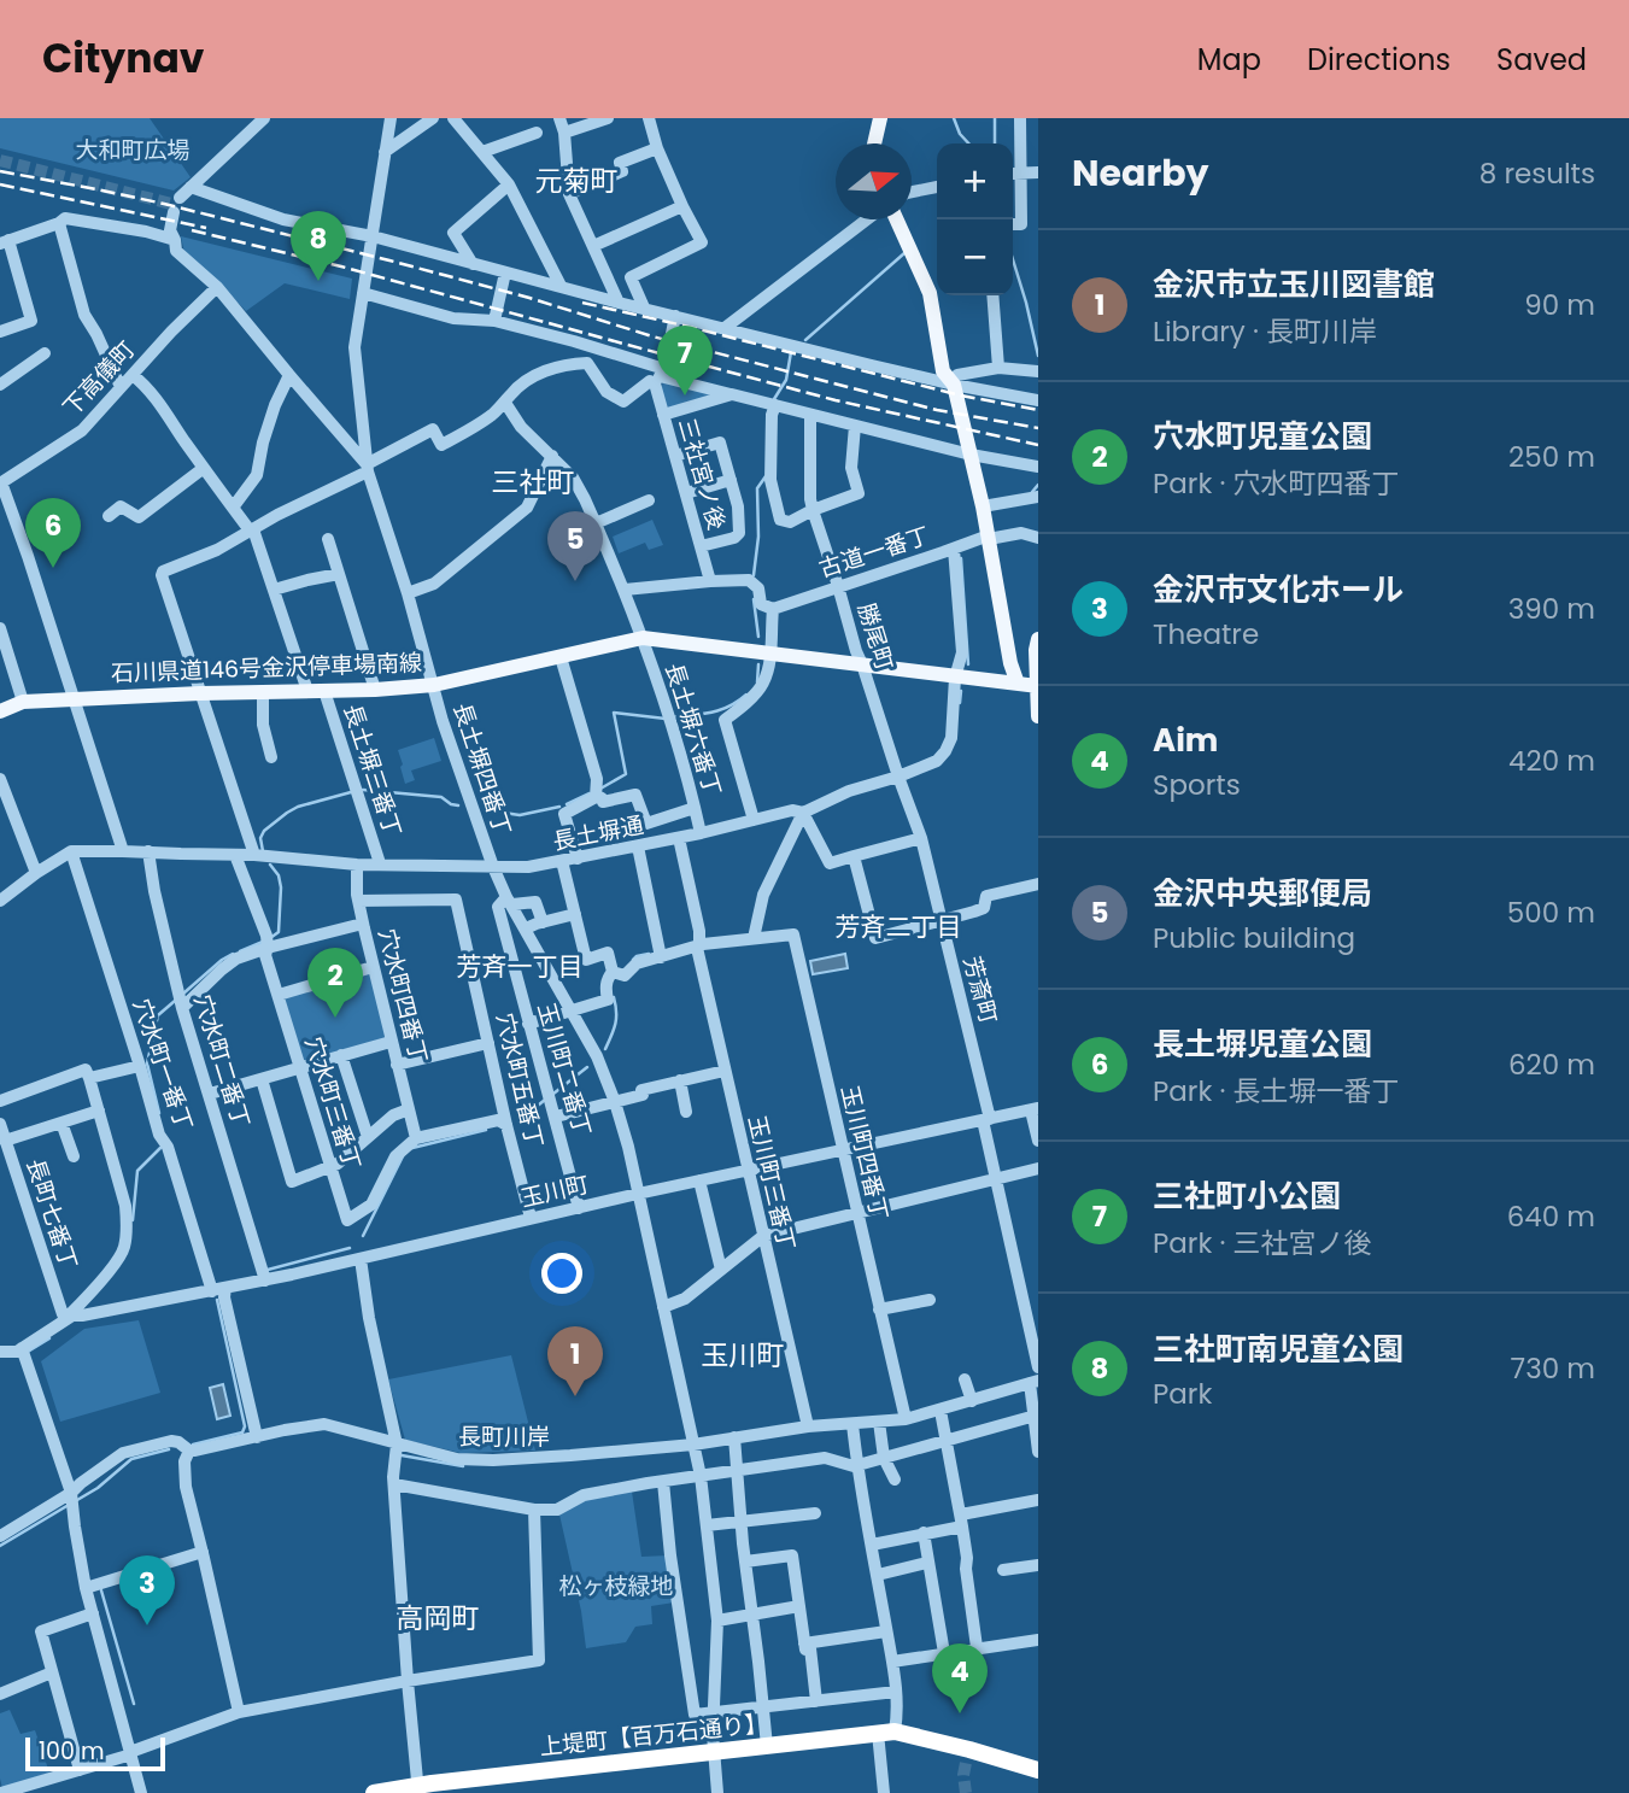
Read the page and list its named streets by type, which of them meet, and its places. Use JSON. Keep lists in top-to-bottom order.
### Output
{
  "streets": {
    "highway": ["上堤町【百万石通り】"],
    "main road": ["石川県道146号金沢停車場南線"],
    "street": [
      "下高儀町",
      "三社宮ノ後",
      "古道一番丁",
      "勝尾町",
      "長土塀六番丁",
      "長土塀四番丁",
      "長土塀三番丁",
      "長土塀通",
      "芳斎町",
      "穴水町四番丁",
      "穴水町二番丁",
      "穴水町一番丁",
      "玉川町二番丁",
      "穴水町五番丁",
      "穴水町三番丁",
      "玉川町四番丁",
      "玉川町三番丁",
      "玉川町",
      "長町七番丁",
      "長町川岸"
    ]
  },
  "crossings": [
    ["古道一番丁", "勝尾町"],
    ["古道一番丁", "長土塀通"],
    ["勝尾町", "石川県道146号金沢停車場南線"],
    ["勝尾町", "長土塀通"],
    ["勝尾町", "芳斎町"],
    ["石川県道146号金沢停車場南線", "長土塀六番丁"],
    ["石川県道146号金沢停車場南線", "長土塀四番丁"],
    ["石川県道146号金沢停車場南線", "長土塀三番丁"],
    ["石川県道146号金沢停車場南線", "長土塀通"],
    ["長土塀六番丁", "長土塀通"],
    ["長土塀四番丁", "長土塀通"],
    ["長土塀四番丁", "玉川町二番丁"],
    ["長土塀四番丁", "玉川町"],
    ["長土塀四番丁", "長町川岸"],
    ["長土塀四番丁", "上堤町【百万石通り】"],
    ["長土塀三番丁", "長土塀通"],
    ["長土塀通", "芳斎町"],
    ["長土塀通", "穴水町四番丁"],
    ["長土塀通", "穴水町二番丁"],
    ["長土塀通", "穴水町一番丁"],
    ["長土塀通", "穴水町三番丁"],
    ["長土塀通", "玉川町三番丁"],
    ["芳斎町", "玉川町"],
    ["穴水町四番丁", "穴水町五番丁"],
    ["穴水町四番丁", "穴水町三番丁"],
    ["穴水町二番丁", "玉川町"],
    ["穴水町一番丁", "玉川町"],
    ["穴水町一番丁", "長町川岸"],
    ["玉川町二番丁", "玉川町"],
    ["穴水町五番丁", "玉川町"],
    ["玉川町四番丁", "玉川町"],
    ["玉川町四番丁", "長町川岸"],
    ["玉川町三番丁", "玉川町"],
    ["玉川町三番丁", "長町川岸"],
    ["玉川町", "長町七番丁"]
  ],
  "districts": [
    "元菊町",
    "三社町",
    "芳斉二丁目",
    "芳斉一丁目",
    "玉川町",
    "高岡町"
  ],
  "parks": ["大和町広場", "松ヶ枝緑地"],
  "scale_bar": "100 m",
  "north": "right",
  "page": {
    "header": "Citynav",
    "nav": ["Map", "Directions", "Saved"],
    "heading": ["Nearby", "8 results"],
    "map_buttons": ["+", "−"],
    "pins": [
      "8",
      "7",
      "6",
      "5",
      "2",
      "1",
      "3",
      "4"
    ],
    "list": [
      {
        "mark": "1",
        "name": "金沢市立玉川図書館",
        "note": "Library · 長町川岸",
        "value": "90 m"
      },
      {
        "mark": "2",
        "name": "穴水町児童公園",
        "note": "Park · 穴水町四番丁",
        "value": "250 m"
      },
      {
        "mark": "3",
        "name": "金沢市文化ホール",
        "note": "Theatre",
        "value": "390 m"
      },
      {
        "mark": "4",
        "name": "Aim",
        "note": "Sports",
        "value": "420 m"
      },
      {
        "mark": "5",
        "name": "金沢中央郵便局",
        "note": "Public building",
        "value": "500 m"
      },
      {
        "mark": "6",
        "name": "長土塀児童公園",
        "note": "Park · 長土塀一番丁",
        "value": "620 m"
      },
      {
        "mark": "7",
        "name": "三社町小公園",
        "note": "Park · 三社宮ノ後",
        "value": "640 m"
      },
      {
        "mark": "8",
        "name": "三社町南児童公園",
        "note": "Park",
        "value": "730 m"
      }
    ],
    "scale": "100 m"
  }
}
